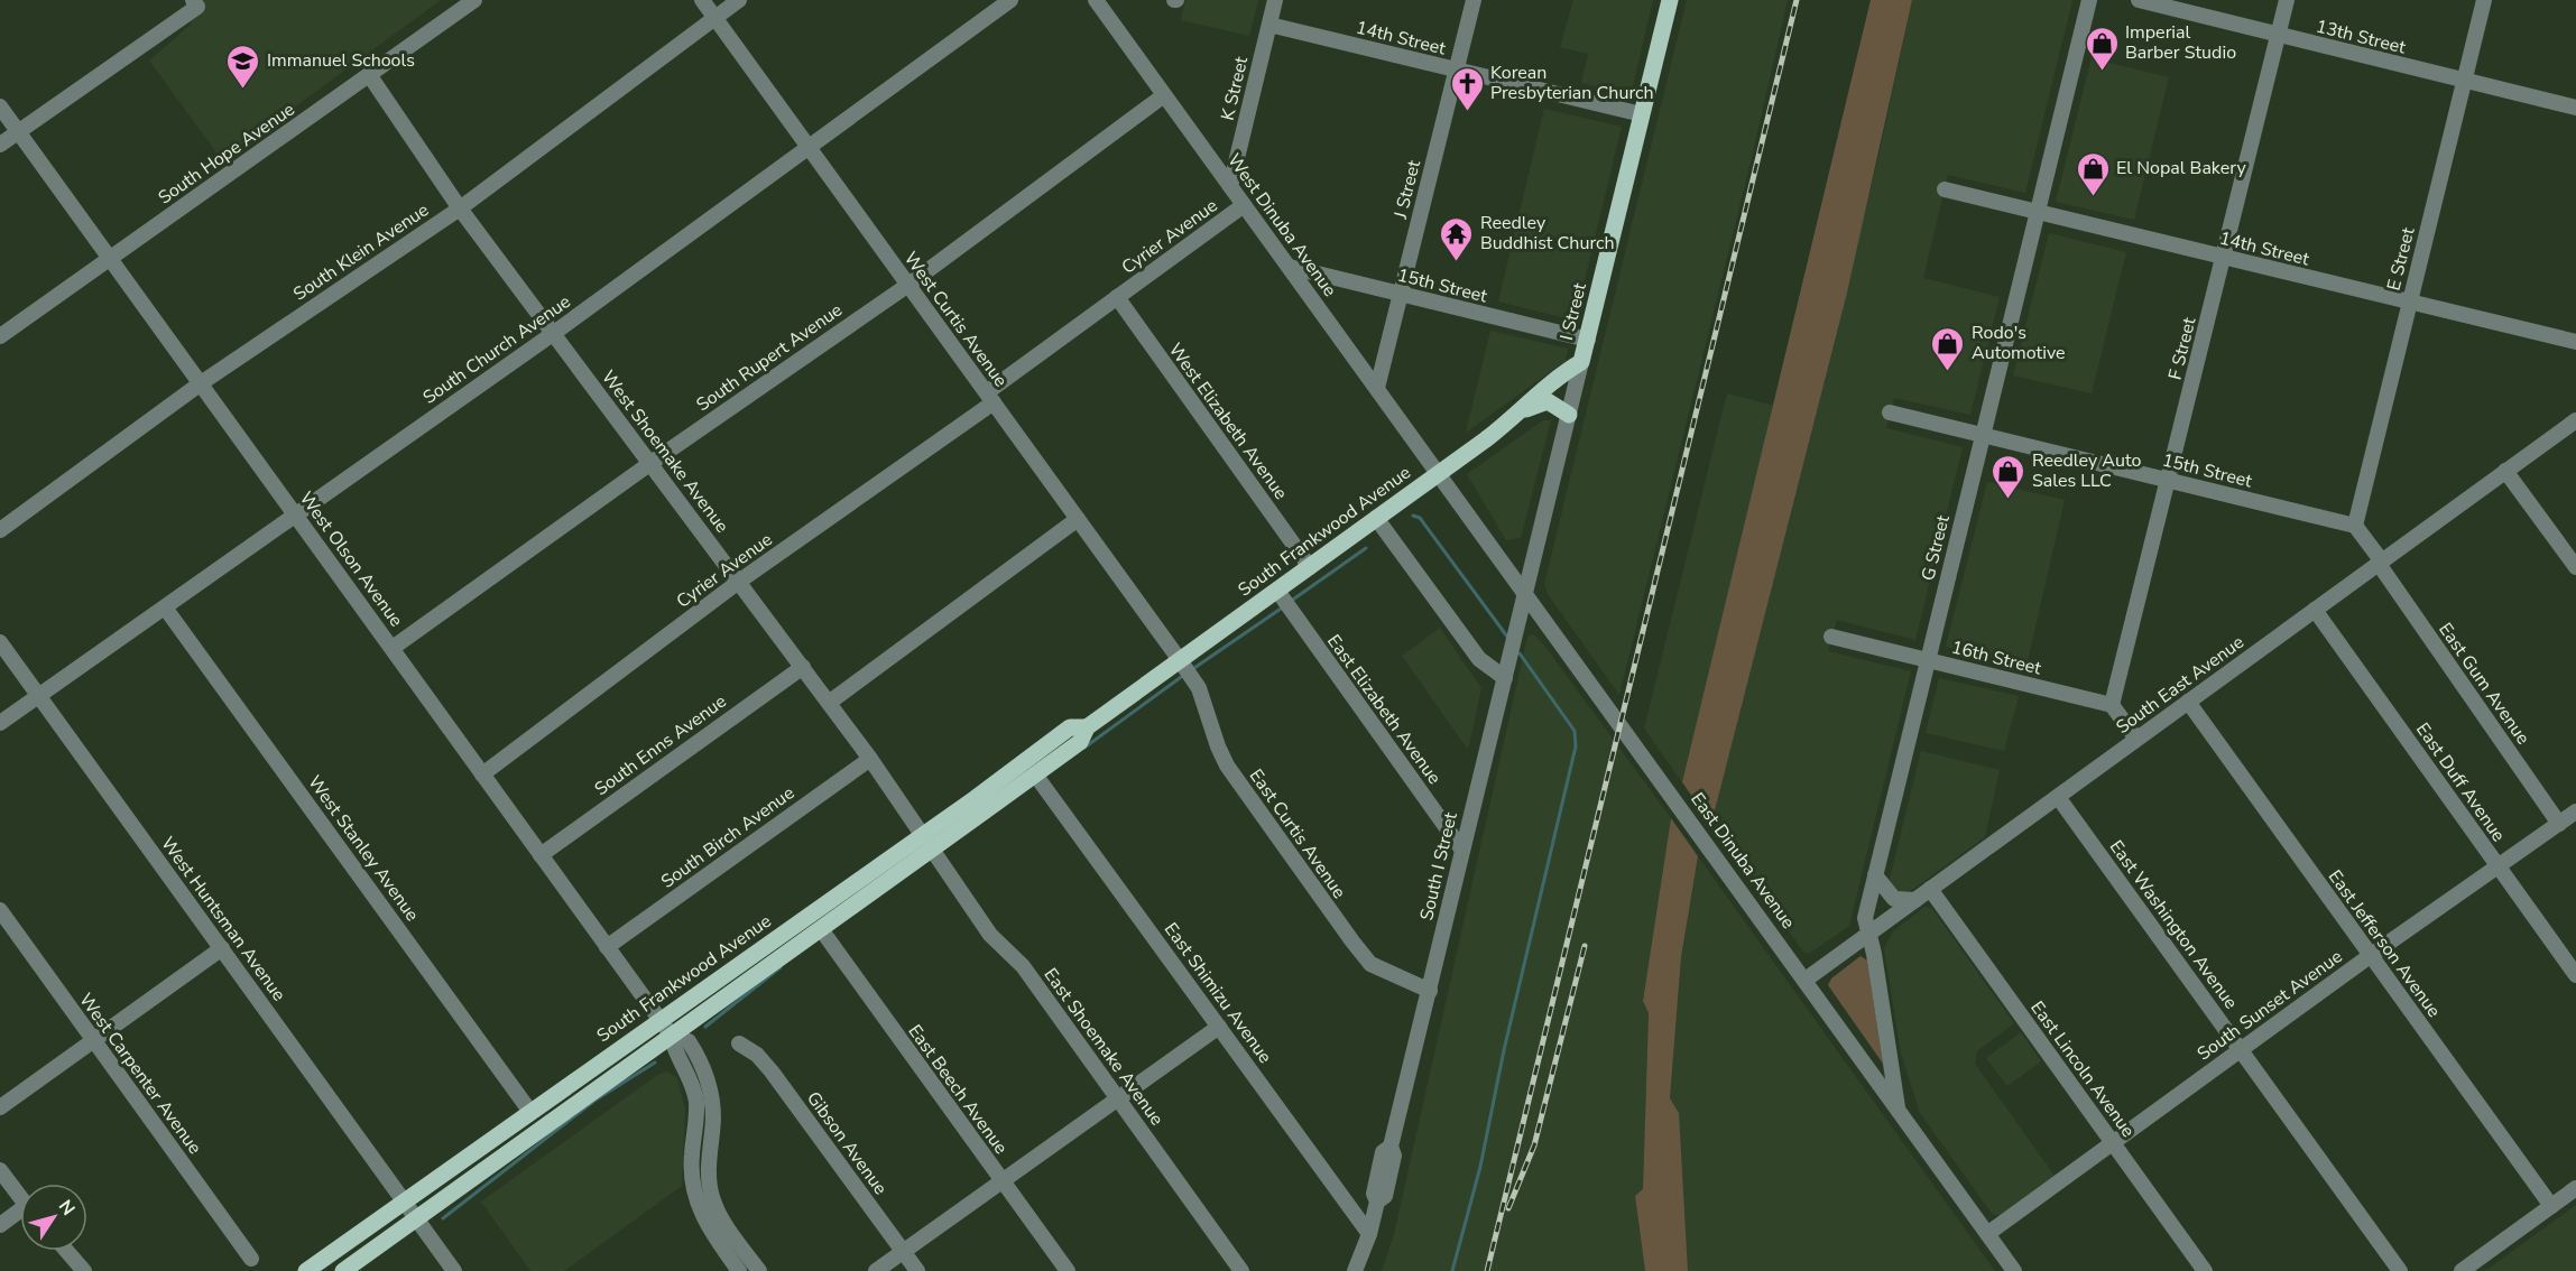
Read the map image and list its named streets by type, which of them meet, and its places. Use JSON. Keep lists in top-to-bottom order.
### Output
{
  "streets": {
    "main road": ["I Street", "South Frankwood Avenue"],
    "street": [
      "13th Street",
      "14th Street",
      "K Street",
      "South Hope Avenue",
      "J Street",
      "West Dinuba Avenue",
      "Cyrier Avenue",
      "South Klein Avenue",
      "E Street",
      "15th Street",
      "West Curtis Avenue",
      "F Street",
      "South Church Avenue",
      "South Rupert Avenue",
      "West Elizabeth Avenue",
      "West Shoemake Avenue",
      "G Street",
      "West Olson Avenue",
      "16th Street",
      "East Gum Avenue",
      "South East Avenue",
      "East Elizabeth Avenue",
      "South Enns Avenue",
      "East Duff Avenue",
      "East Curtis Avenue",
      "South Birch Avenue",
      "West Stanley Avenue",
      "East Dinuba Avenue",
      "South I Street",
      "West Huntsman Avenue",
      "East Washington Avenue",
      "East Jefferson Avenue",
      "East Shimizu Avenue",
      "South Sunset Avenue",
      "East Shoemake Avenue",
      "East Lincoln Avenue",
      "West Carpenter Avenue",
      "East Beech Avenue",
      "Gibson Avenue"
    ]
  },
  "crossings": [
    ["13th Street", "E Street"],
    ["13th Street", "F Street"],
    ["14th Street", "K Street"],
    ["14th Street", "J Street"],
    ["14th Street", "E Street"],
    ["14th Street", "I Street"],
    ["14th Street", "F Street"],
    ["14th Street", "G Street"],
    ["K Street", "West Dinuba Avenue"],
    ["South Hope Avenue", "West Shoemake Avenue"],
    ["South Hope Avenue", "West Olson Avenue"],
    ["J Street", "West Dinuba Avenue"],
    ["J Street", "15th Street"],
    ["West Dinuba Avenue", "Cyrier Avenue"],
    ["West Dinuba Avenue", "15th Street"],
    ["West Dinuba Avenue", "South Rupert Avenue"],
    ["West Dinuba Avenue", "South Frankwood Avenue"],
    ["West Dinuba Avenue", "East Dinuba Avenue"],
    ["Cyrier Avenue", "West Curtis Avenue"],
    ["Cyrier Avenue", "West Elizabeth Avenue"],
    ["Cyrier Avenue", "West Shoemake Avenue"],
    ["Cyrier Avenue", "West Olson Avenue"],
    ["South Klein Avenue", "West Curtis Avenue"],
    ["South Klein Avenue", "West Shoemake Avenue"],
    ["South Klein Avenue", "West Olson Avenue"],
    ["E Street", "15th Street"],
    ["15th Street", "I Street"],
    ["15th Street", "F Street"],
    ["15th Street", "G Street"],
    ["I Street", "South Frankwood Avenue"],
    ["I Street", "East Dinuba Avenue"],
    ["I Street", "South I Street"],
    ["West Curtis Avenue", "South Church Avenue"],
    ["West Curtis Avenue", "South Rupert Avenue"],
    ["West Curtis Avenue", "South Frankwood Avenue"],
    ["West Curtis Avenue", "East Curtis Avenue"],
    ["F Street", "16th Street"],
    ["South Church Avenue", "West Shoemake Avenue"],
    ["South Church Avenue", "West Olson Avenue"],
    ["South Church Avenue", "West Stanley Avenue"],
    ["South Church Avenue", "West Huntsman Avenue"],
    ["South Rupert Avenue", "West Shoemake Avenue"],
    ["South Rupert Avenue", "West Olson Avenue"],
    ["West Elizabeth Avenue", "South Frankwood Avenue"],
    ["West Shoemake Avenue", "South Frankwood Avenue"],
    ["West Shoemake Avenue", "South Enns Avenue"],
    ["West Shoemake Avenue", "South Birch Avenue"],
    ["West Shoemake Avenue", "East Shoemake Avenue"],
    ["South Frankwood Avenue", "West Olson Avenue"],
    ["South Frankwood Avenue", "East Elizabeth Avenue"],
    ["South Frankwood Avenue", "East Curtis Avenue"],
    ["South Frankwood Avenue", "West Stanley Avenue"],
    ["South Frankwood Avenue", "East Dinuba Avenue"],
    ["South Frankwood Avenue", "West Huntsman Avenue"],
    ["South Frankwood Avenue", "East Shimizu Avenue"],
    ["South Frankwood Avenue", "East Shoemake Avenue"],
    ["South Frankwood Avenue", "East Beech Avenue"],
    ["G Street", "16th Street"],
    ["G Street", "South East Avenue"],
    ["G Street", "East Dinuba Avenue"],
    ["West Olson Avenue", "South Enns Avenue"],
    ["West Olson Avenue", "South Birch Avenue"],
    ["East Gum Avenue", "South East Avenue"],
    ["East Gum Avenue", "South Sunset Avenue"],
    ["South East Avenue", "East Duff Avenue"],
    ["South East Avenue", "East Dinuba Avenue"],
    ["South East Avenue", "East Washington Avenue"],
    ["South East Avenue", "East Jefferson Avenue"],
    ["South East Avenue", "East Lincoln Avenue"],
    ["East Elizabeth Avenue", "South I Street"],
    ["East Duff Avenue", "South Sunset Avenue"],
    ["East Curtis Avenue", "South I Street"],
    ["East Dinuba Avenue", "South I Street"],
    ["East Dinuba Avenue", "South Sunset Avenue"],
    ["South I Street", "East Shimizu Avenue"],
    ["East Washington Avenue", "South Sunset Avenue"],
    ["East Jefferson Avenue", "South Sunset Avenue"],
    ["South Sunset Avenue", "East Lincoln Avenue"]
  ],
  "places": {
    "shop": [
      "Imperial Barber Studio",
      "El Nopal Bakery",
      "Rodo's Automotive",
      "Reedley Auto Sales LLC"
    ],
    "school or university": ["Immanuel Schools"],
    "church": ["Korean Presbyterian Church"],
    "temple": ["Reedley Buddhist Church"]
  },
  "north": "top right"
}
